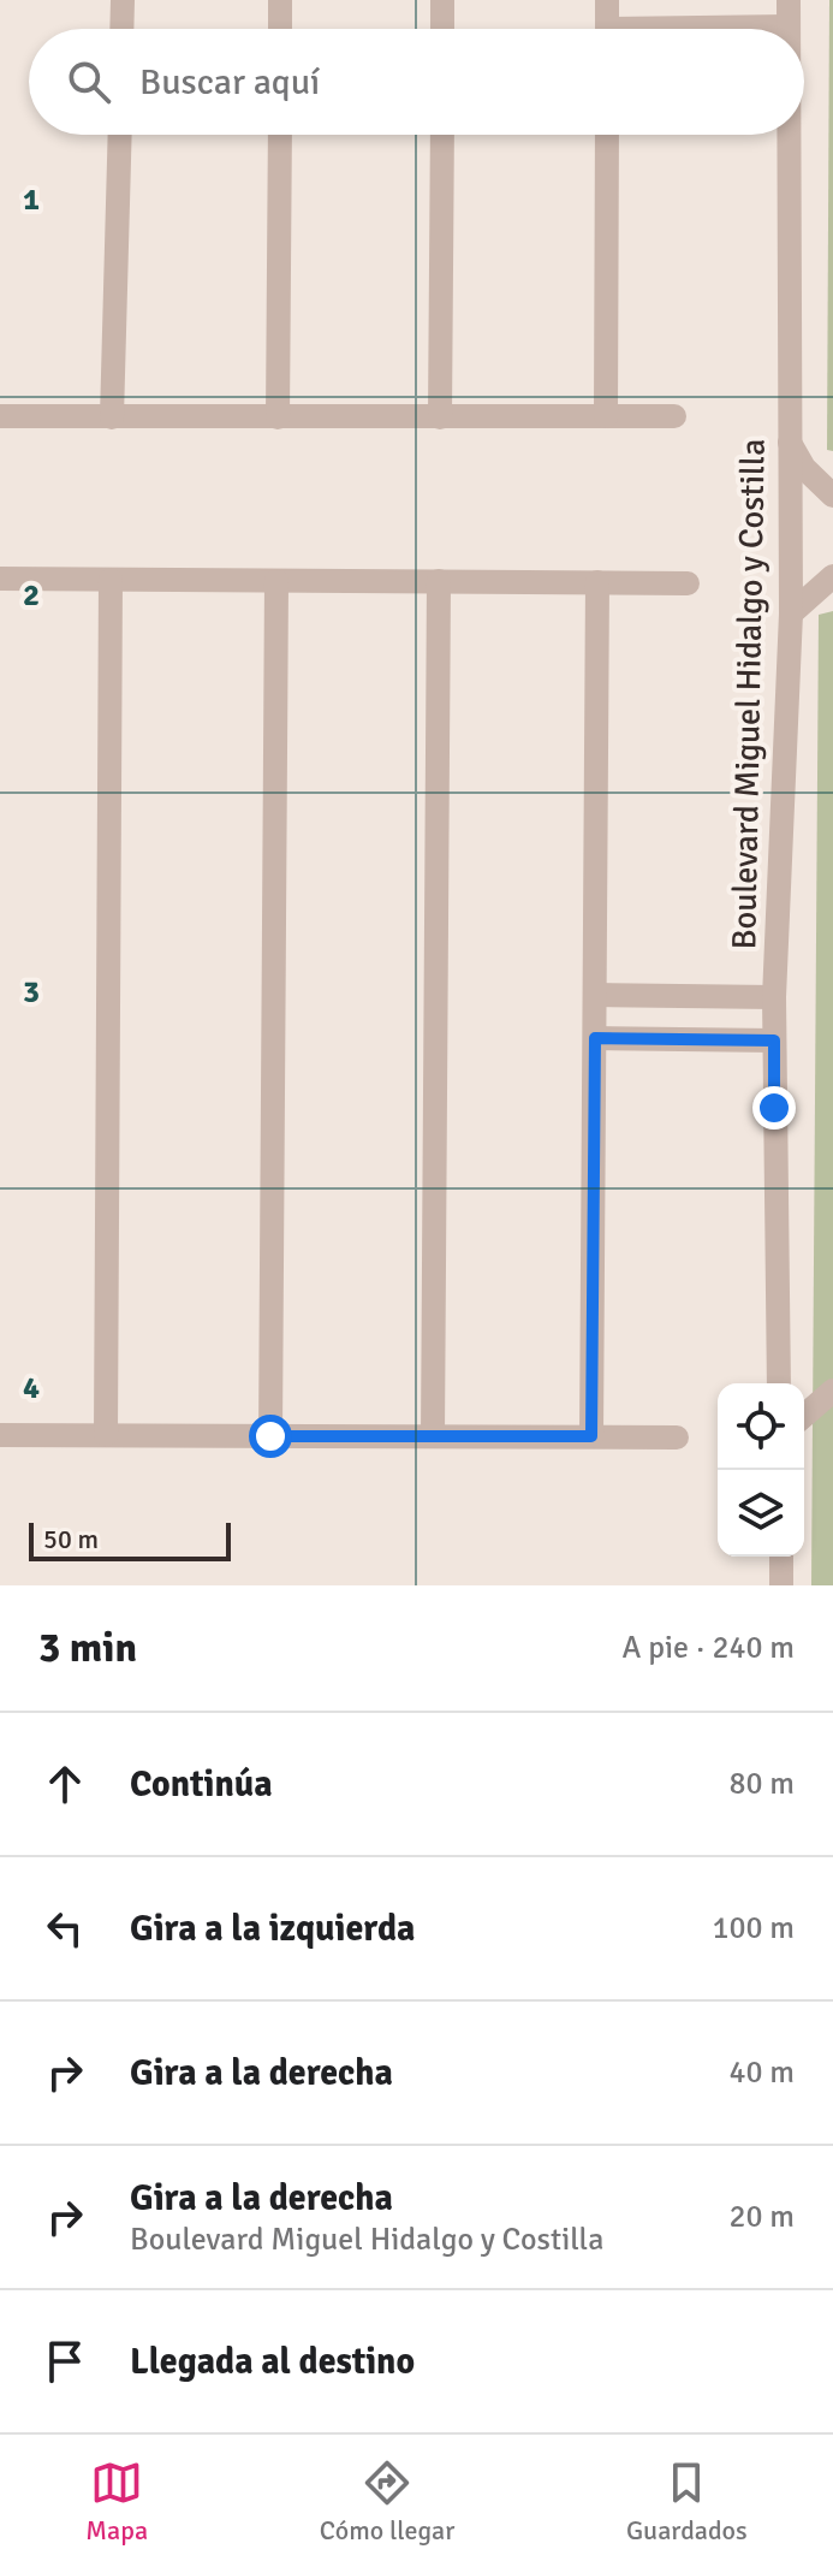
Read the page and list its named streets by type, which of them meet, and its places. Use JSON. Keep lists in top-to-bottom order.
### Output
{
  "streets": {
    "street": ["Boulevard Miguel Hidalgo y Costilla"]
  },
  "scale_bar": "50 m",
  "page": {
    "search": "Buscar aquí",
    "scale": "50 m",
    "heading": ["3 min", "A pie · 240 m"],
    "list": [
      ["Continúa", "80 m"],
      ["Gira a la izquierda", "100 m"],
      ["Gira a la derecha", "40 m"],
      ["Gira a la derecha", "Boulevard Miguel Hidalgo y Costilla", "20 m"],
      "Llegada al destino"
    ],
    "nav": ["Mapa", "Cómo llegar", "Guardados"]
  },
  "grid": {
    "rows": [
      "1",
      "2",
      "3",
      "4"
    ]
  }
}
